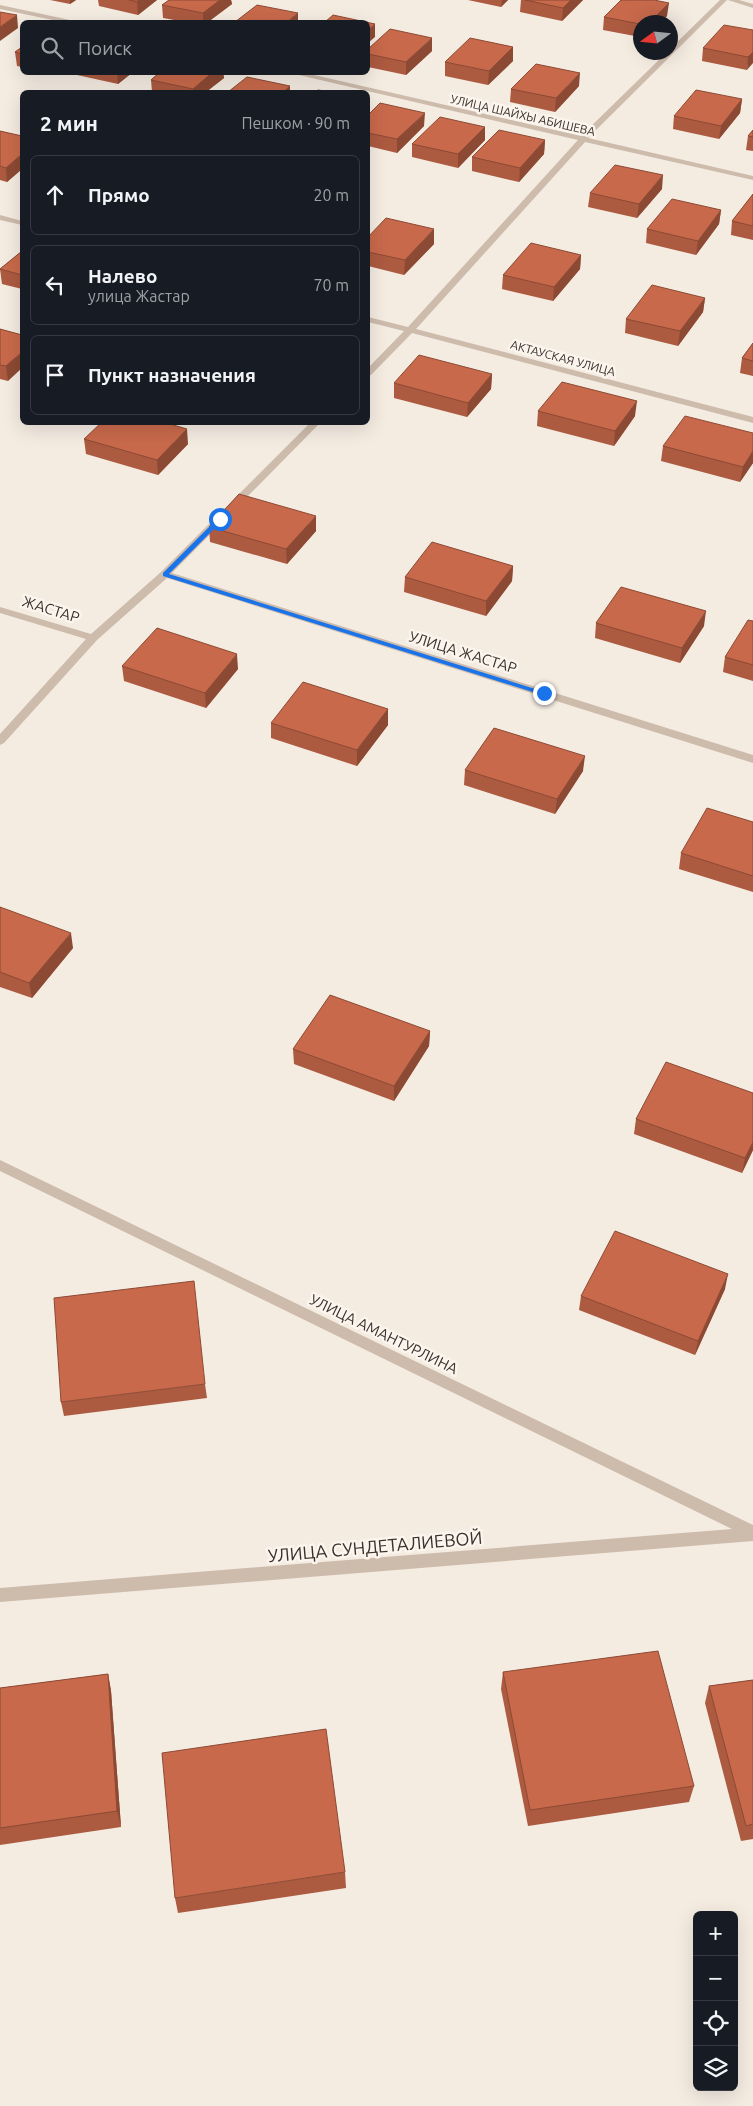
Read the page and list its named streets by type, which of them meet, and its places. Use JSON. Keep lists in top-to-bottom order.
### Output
{
  "streets": {
    "street": [
      "УЛИЦА ШАЙХЫ АБИШЕВА",
      "АКТАУСКАЯ УЛИЦА",
      "ЖАСТАР",
      "УЛИЦА ЖАСТАР",
      "УЛИЦА АМАНТУРЛИНА",
      "УЛИЦА СУНДЕТАЛИЕВОЙ"
    ]
  },
  "crossings": [
    ["УЛИЦА АМАНТУРЛИНА", "УЛИЦА СУНДЕТАЛИЕВОЙ"]
  ],
  "north": "left",
  "page": {
    "search": "Поиск",
    "heading": ["2 мин", "Пешком · 90 m"],
    "list": [
      ["Прямо", "20 m"],
      ["Налево", "улица Жастар", "70 m"],
      "Пункт назначения"
    ],
    "map_buttons": ["+", "−"]
  }
}
